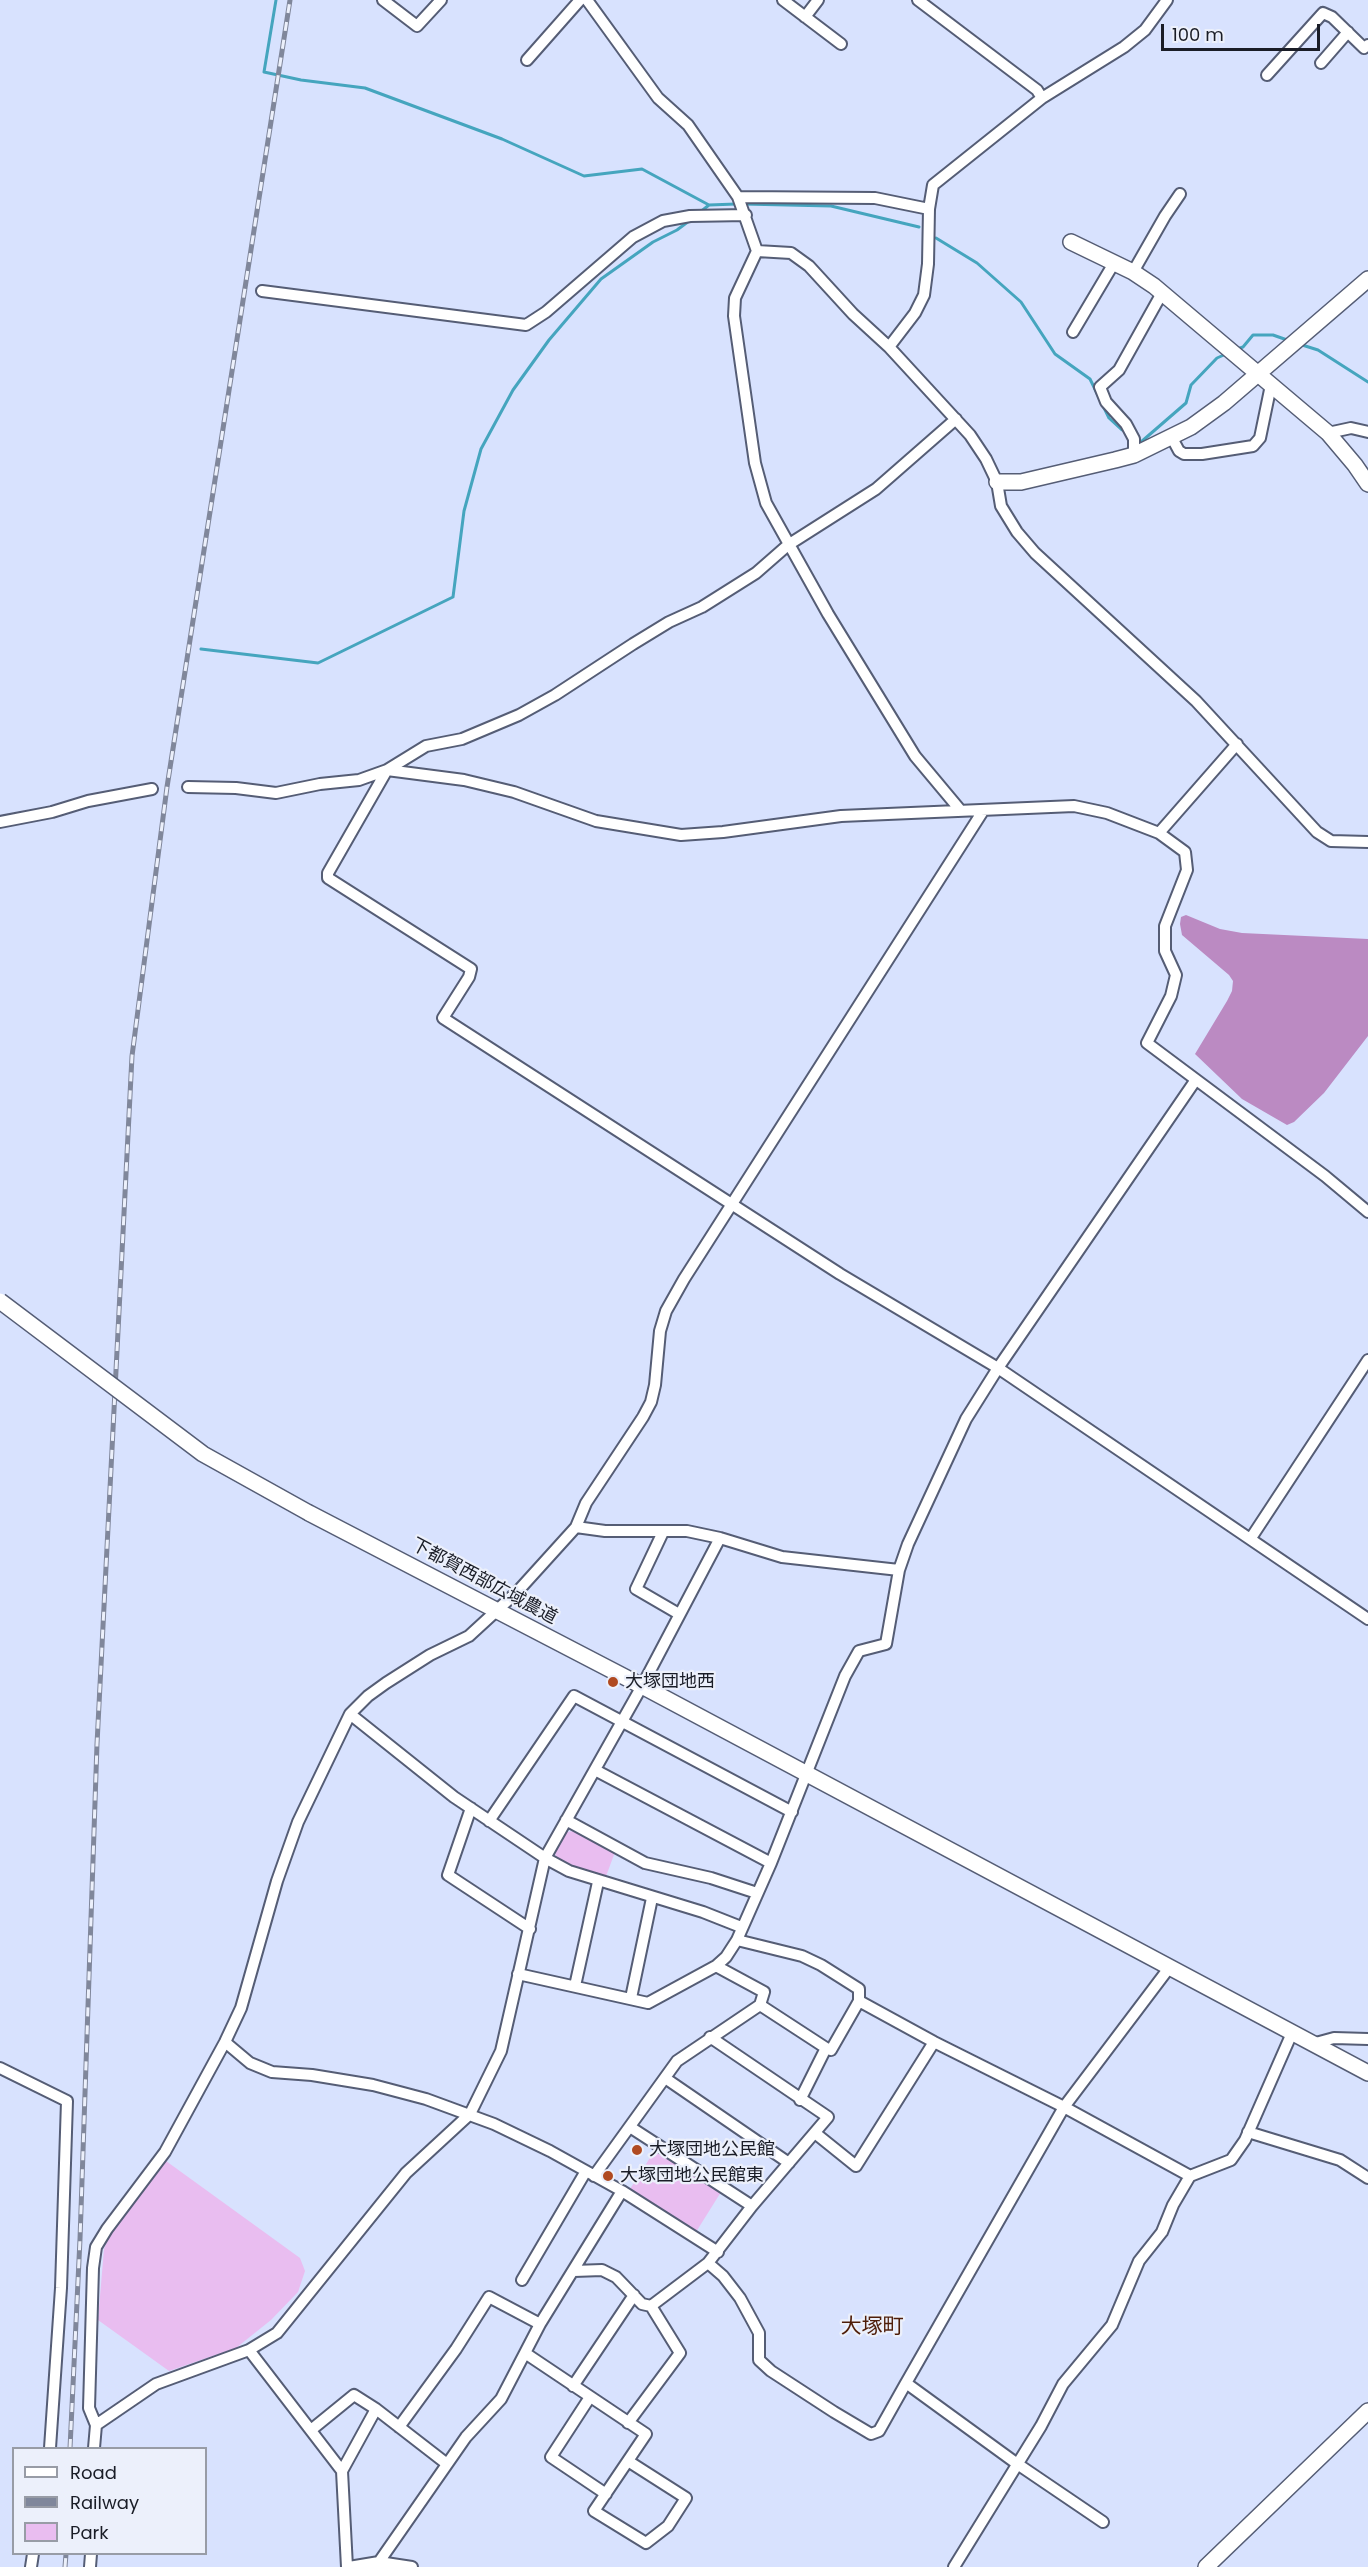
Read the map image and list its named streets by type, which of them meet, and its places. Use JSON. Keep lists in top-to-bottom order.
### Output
{
  "streets": {
    "street": ["下都賀西部広域農道"]
  },
  "districts": ["大塚町"],
  "places": ["大塚団地西", "大塚団地公民館", "大塚団地公民館東"],
  "legend": ["Road", "Railway", "Park"],
  "scale_bar": "100 m"
}
